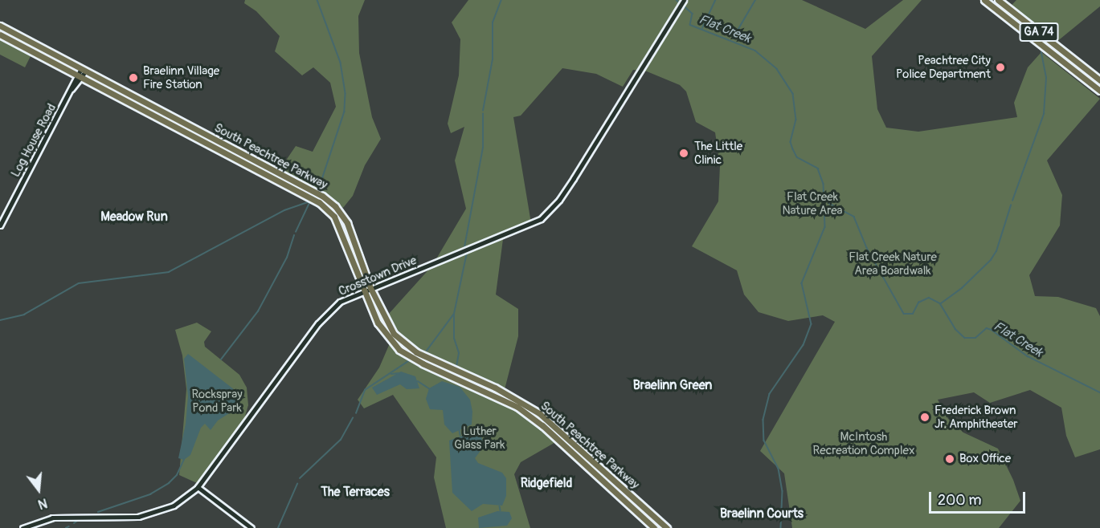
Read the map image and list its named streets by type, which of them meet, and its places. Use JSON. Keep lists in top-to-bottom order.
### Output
{
  "streets": {
    "main road": ["GA 74", "South Peachtree Parkway"],
    "street": ["Log House Road", "Crosstown Drive"]
  },
  "crossings": [
    ["Log House Road", "South Peachtree Parkway"],
    ["South Peachtree Parkway", "Crosstown Drive"]
  ],
  "districts": [
    "Meadow Run",
    "Braelinn Green",
    "Ridgefield",
    "The Terraces",
    "Braelinn Courts"
  ],
  "water": ["Flat Creek"],
  "parks": [
    "Flat Creek Nature Area",
    "Flat Creek Nature Area Boardwalk",
    "Rockspray Pond Park",
    "Luther Glass Park",
    "McIntosh Recreation Complex"
  ],
  "places": [
    "Peachtree City Police Department",
    "Braelinn Village Fire Station",
    "The Little Clinic",
    "Frederick Brown Jr. Amphitheater",
    "Box Office"
  ],
  "scale_bar": "200 m",
  "north": "bottom"
}
